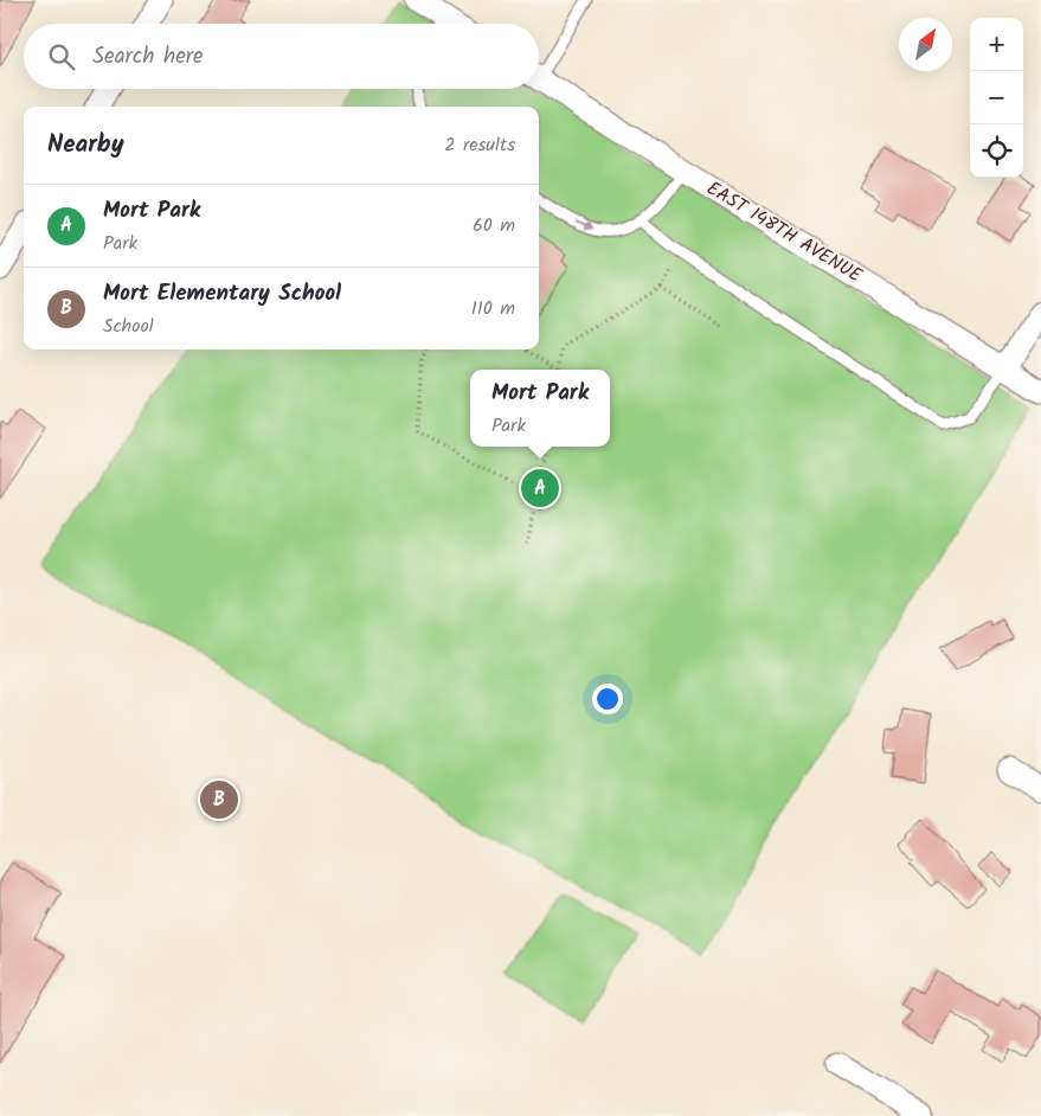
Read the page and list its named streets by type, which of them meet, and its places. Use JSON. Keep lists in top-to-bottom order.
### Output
{
  "streets": {
    "street": ["EAST 148TH AVENUE"]
  },
  "north": "top right",
  "page": {
    "map_buttons": ["+", "−"],
    "search": "Search here",
    "heading": ["Nearby", "2 results"],
    "list": [
      {
        "mark": "A",
        "name": "Mort Park",
        "note": "Park",
        "value": "60 m"
      },
      {
        "mark": "B",
        "name": "Mort Elementary School",
        "note": "School",
        "value": "110 m"
      }
    ],
    "popup": ["Mort Park", "Park"],
    "pins": ["A", "B"]
  }
}
